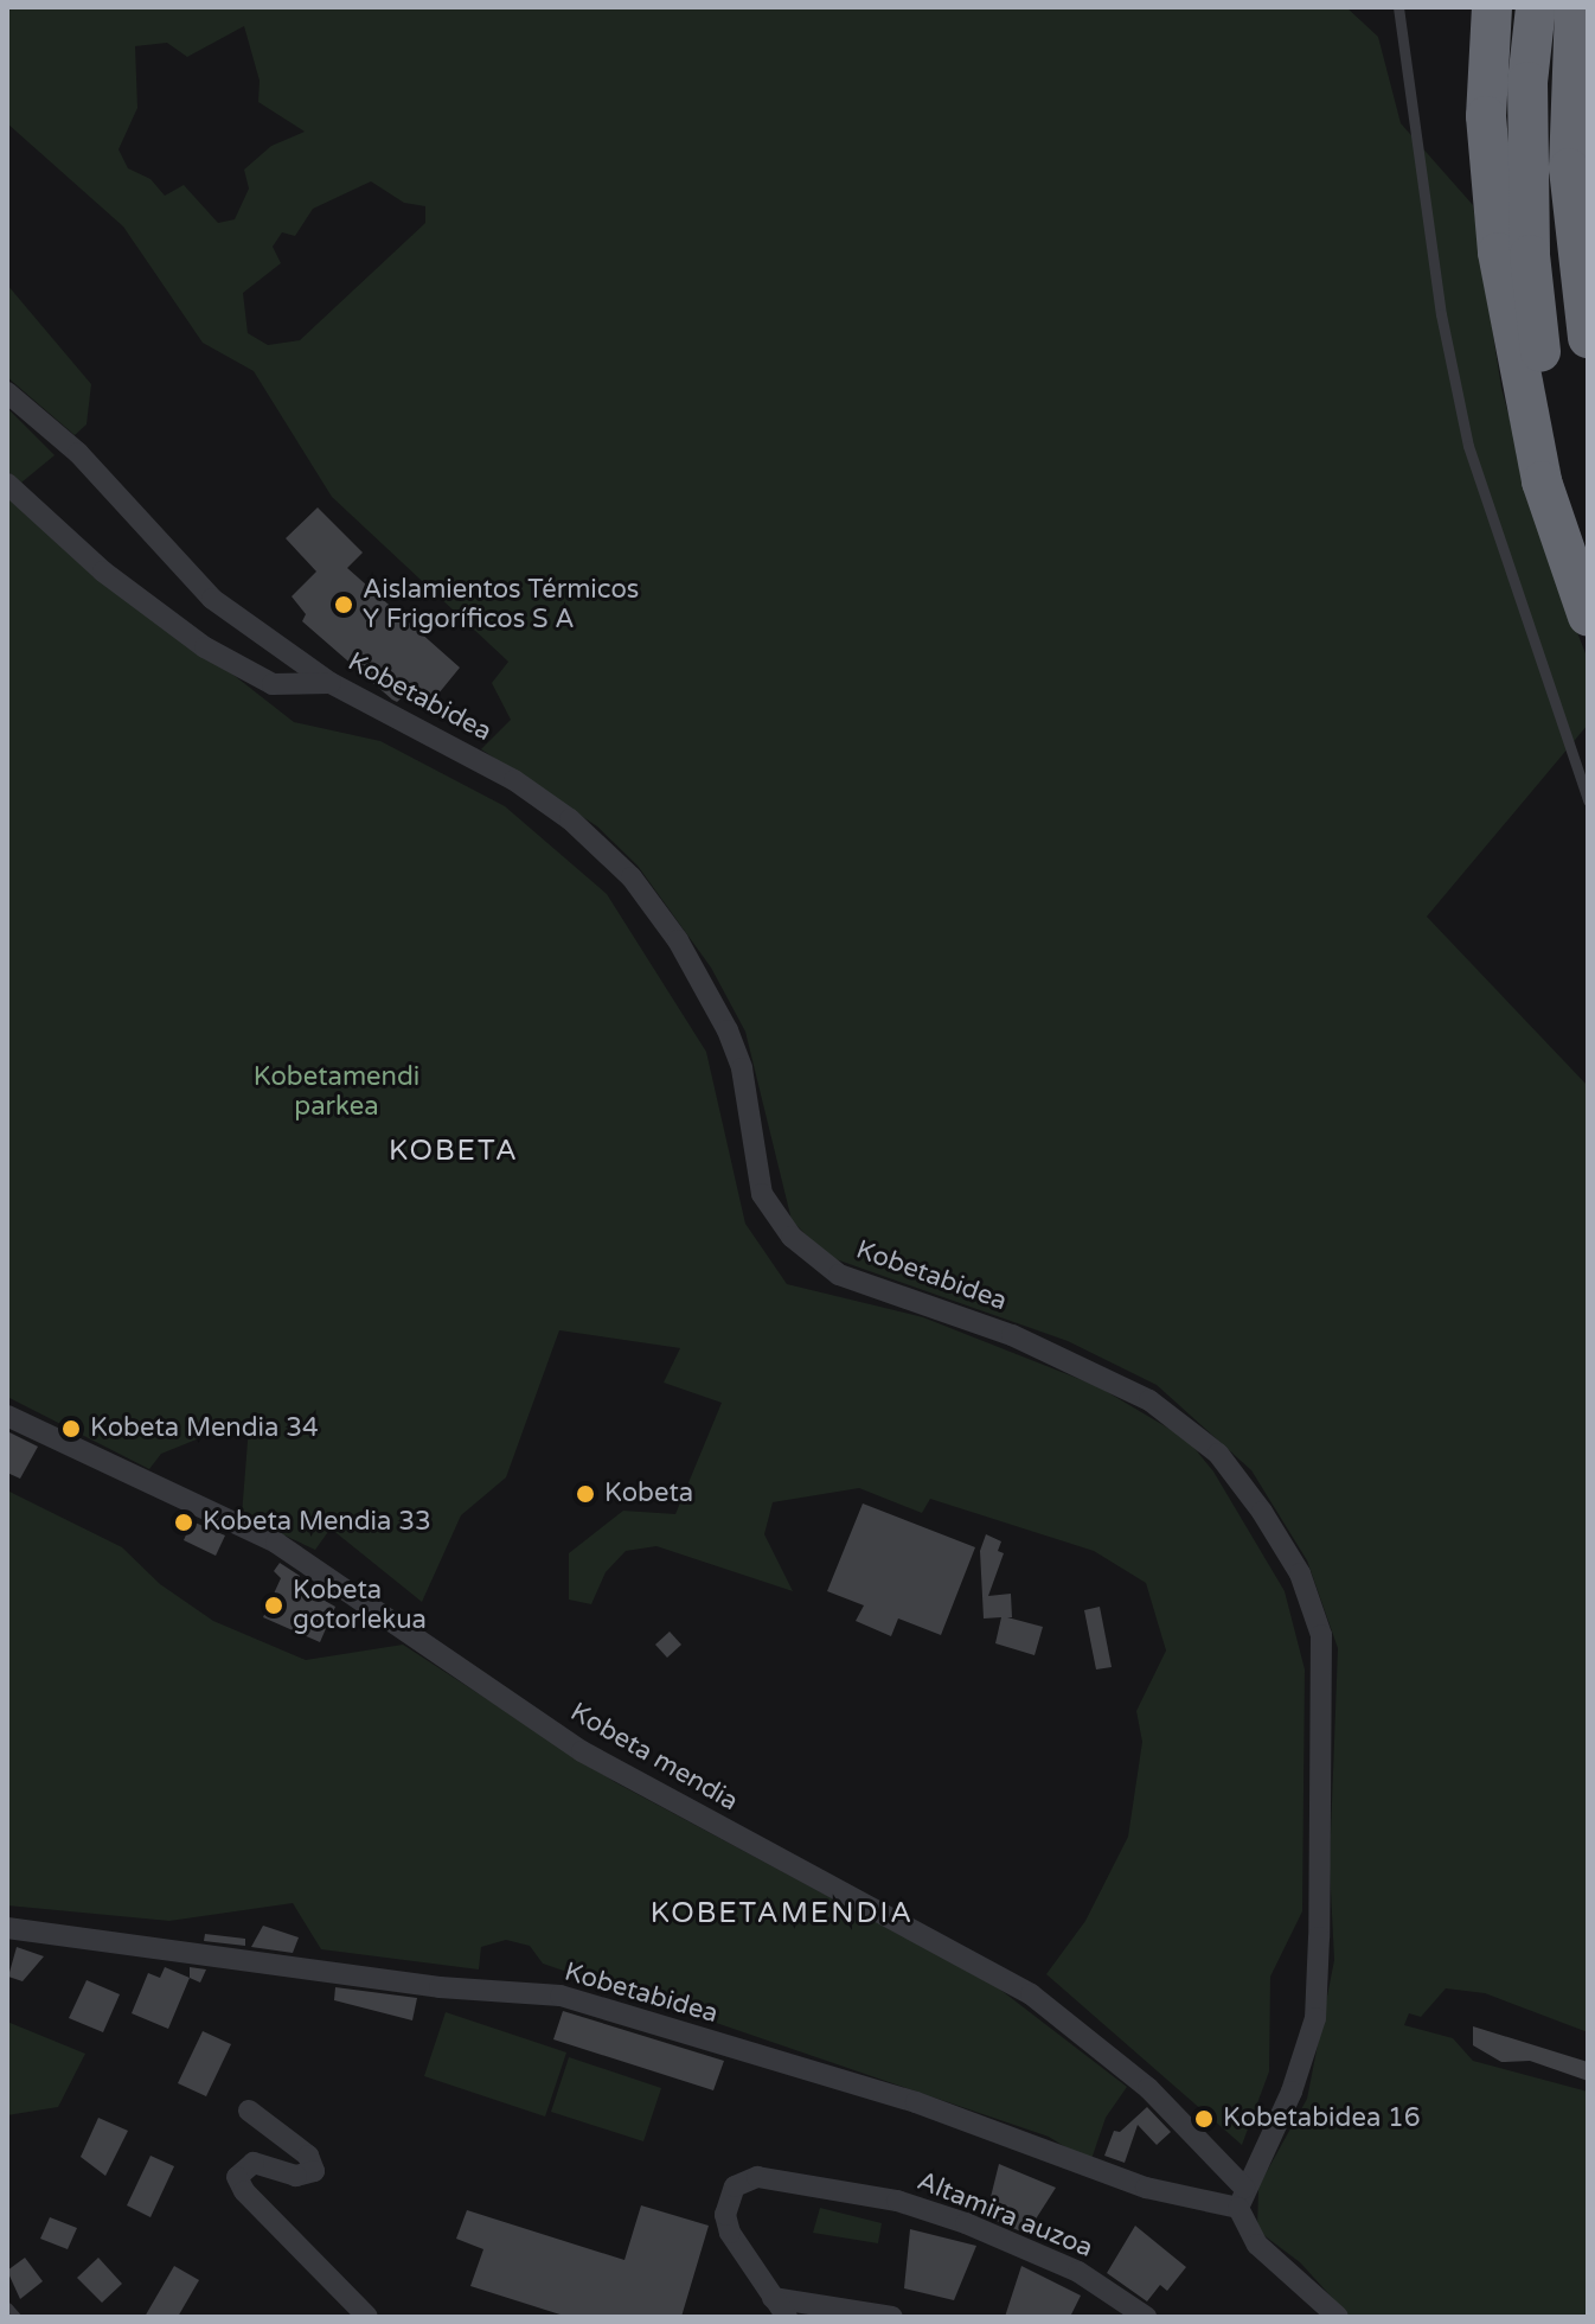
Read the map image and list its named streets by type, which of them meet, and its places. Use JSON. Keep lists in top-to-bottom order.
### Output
{
  "streets": {
    "street": ["Kobetabidea", "Kobeta mendia", "Altamira auzoa"]
  },
  "crossings": [
    ["Kobetabidea", "Kobeta mendia"]
  ],
  "districts": ["KOBETA", "KOBETAMENDIA"],
  "parks": ["Kobetamendi parkea"],
  "places": [
    "Aislamientos Térmicos Y Frigoríficos S A",
    "Kobeta Mendia 34",
    "Kobeta",
    "Kobeta Mendia 33",
    "Kobeta gotorlekua",
    "Kobetabidea 16"
  ]
}
